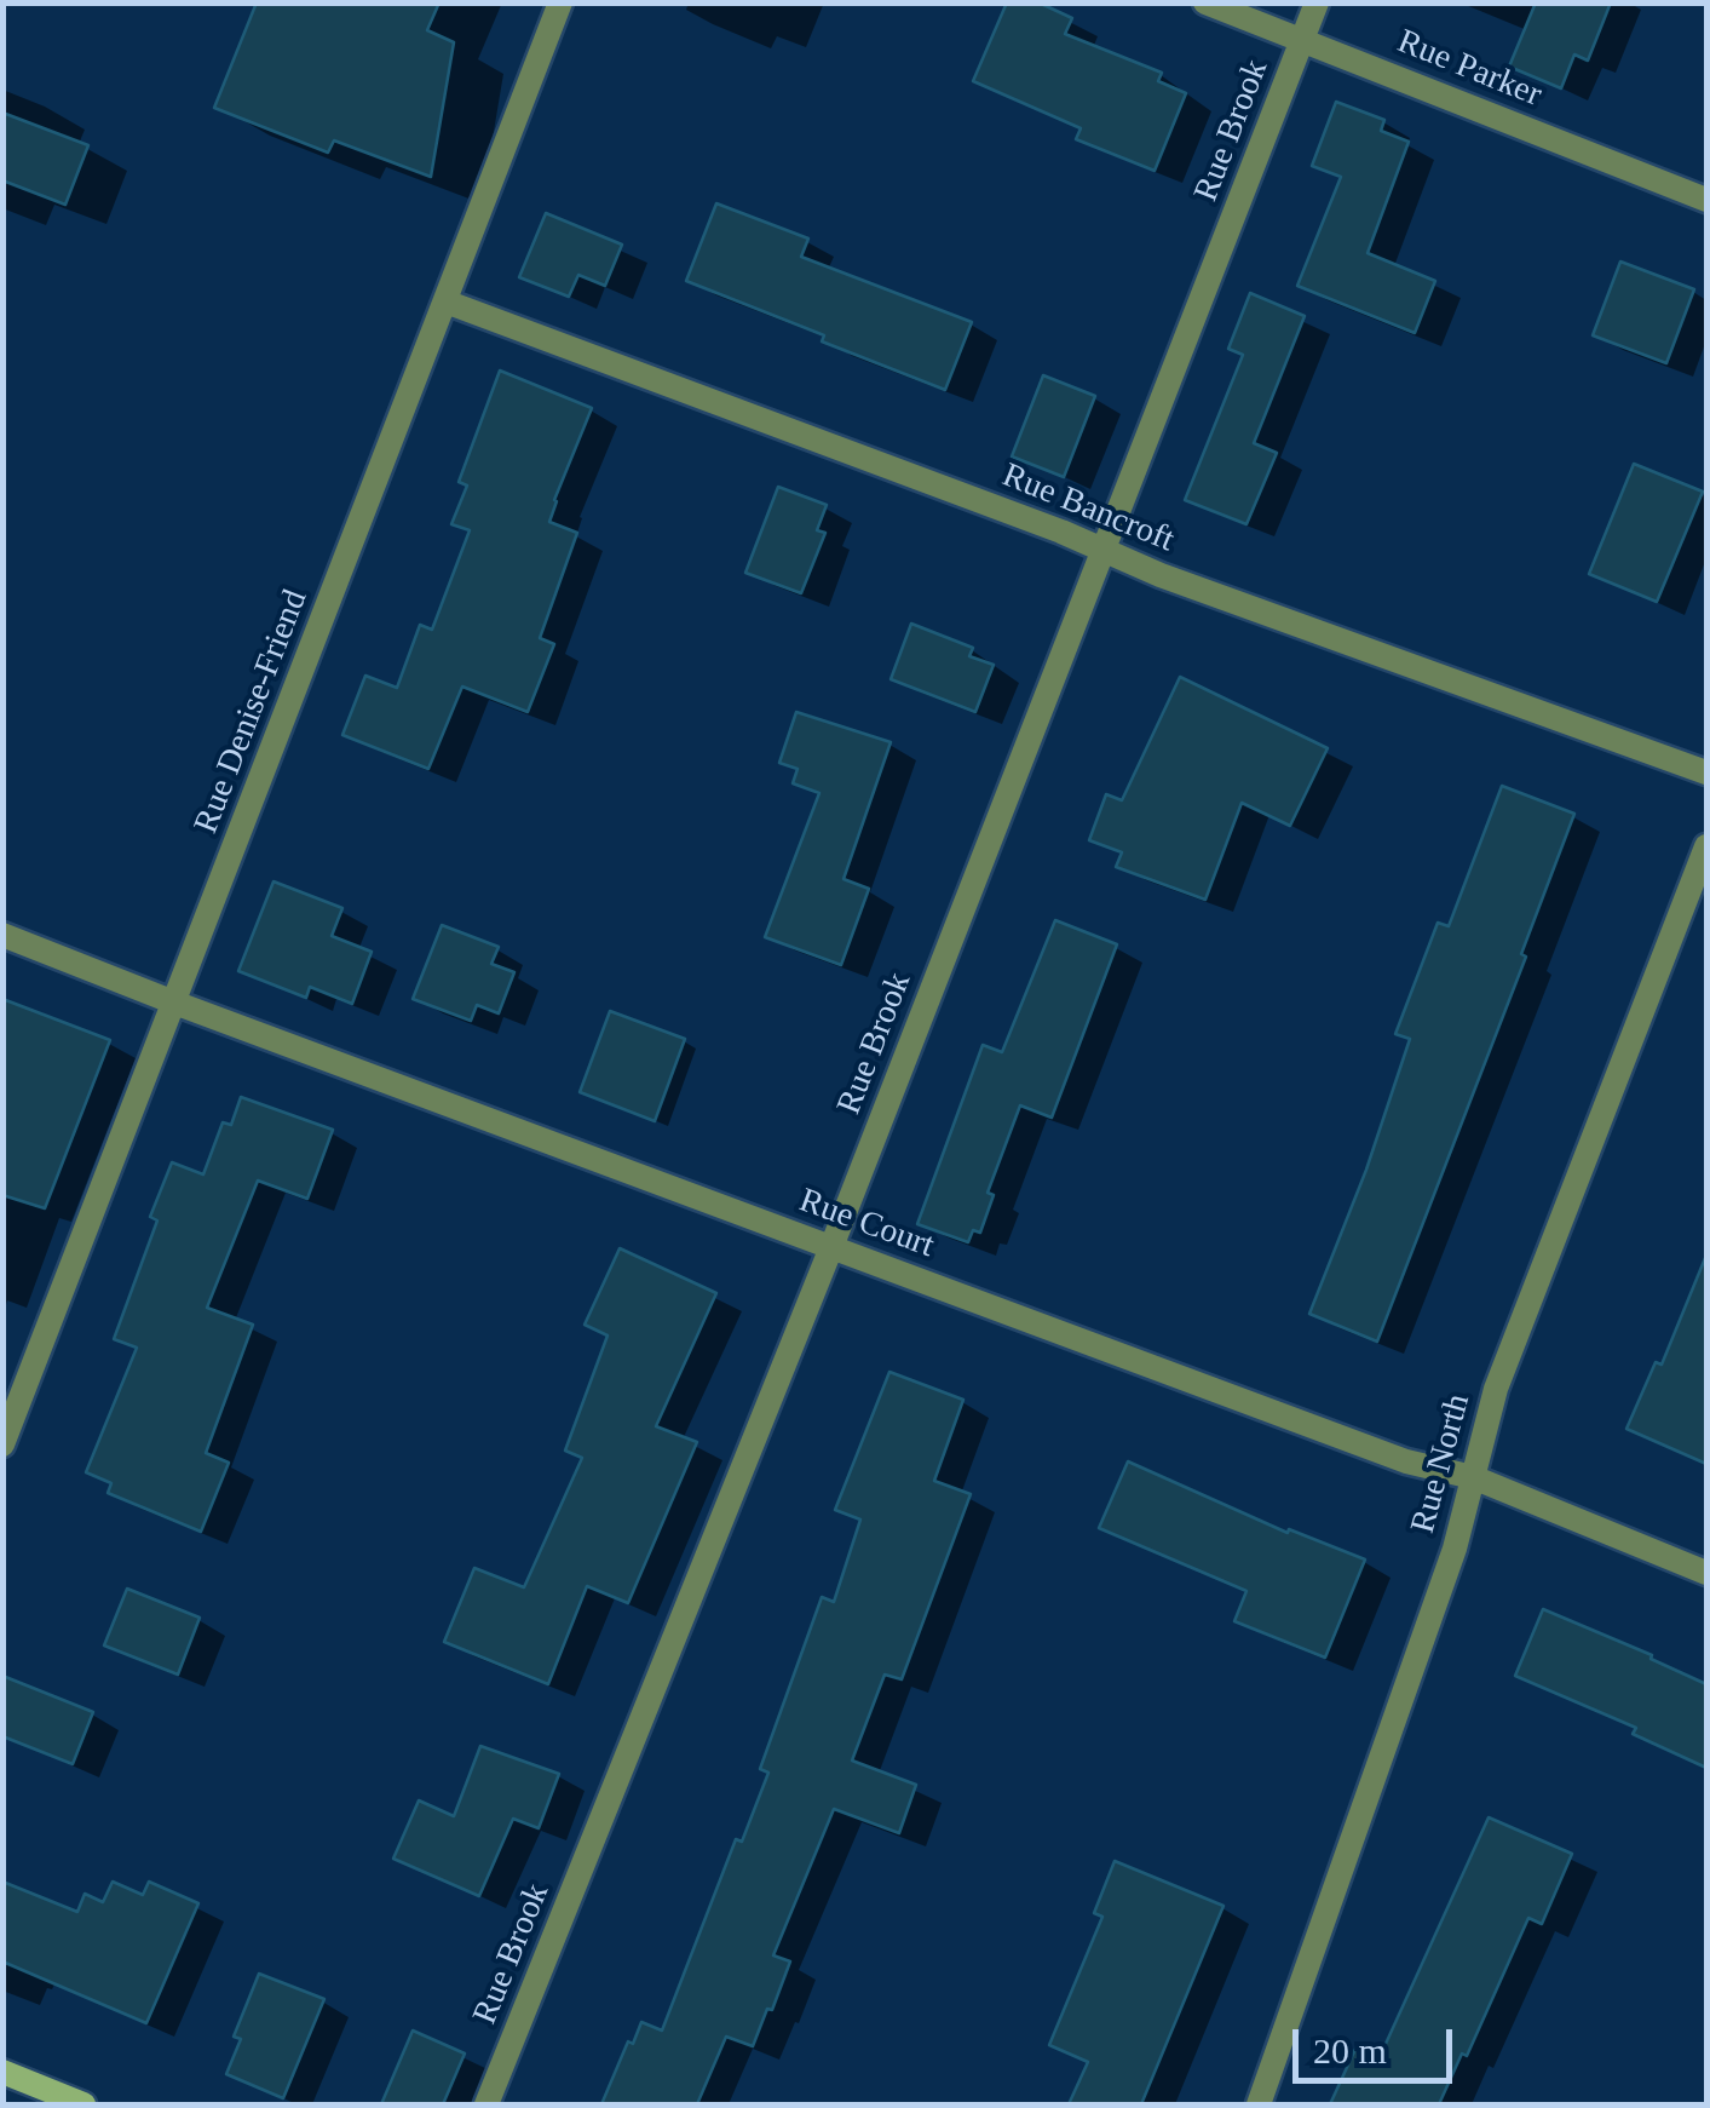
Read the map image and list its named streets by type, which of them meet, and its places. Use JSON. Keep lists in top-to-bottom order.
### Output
{
  "streets": {
    "street": [
      "Rue Parker",
      "Rue Brook",
      "Rue Bancroft",
      "Rue Denise-Friend",
      "Rue Court",
      "Rue North"
    ]
  },
  "crossings": [
    ["Rue Parker", "Rue Brook"],
    ["Rue Brook", "Rue Bancroft"],
    ["Rue Brook", "Rue Court"],
    ["Rue Bancroft", "Rue Denise-Friend"],
    ["Rue Denise-Friend", "Rue Court"],
    ["Rue Court", "Rue North"]
  ],
  "scale_bar": "20 m"
}
